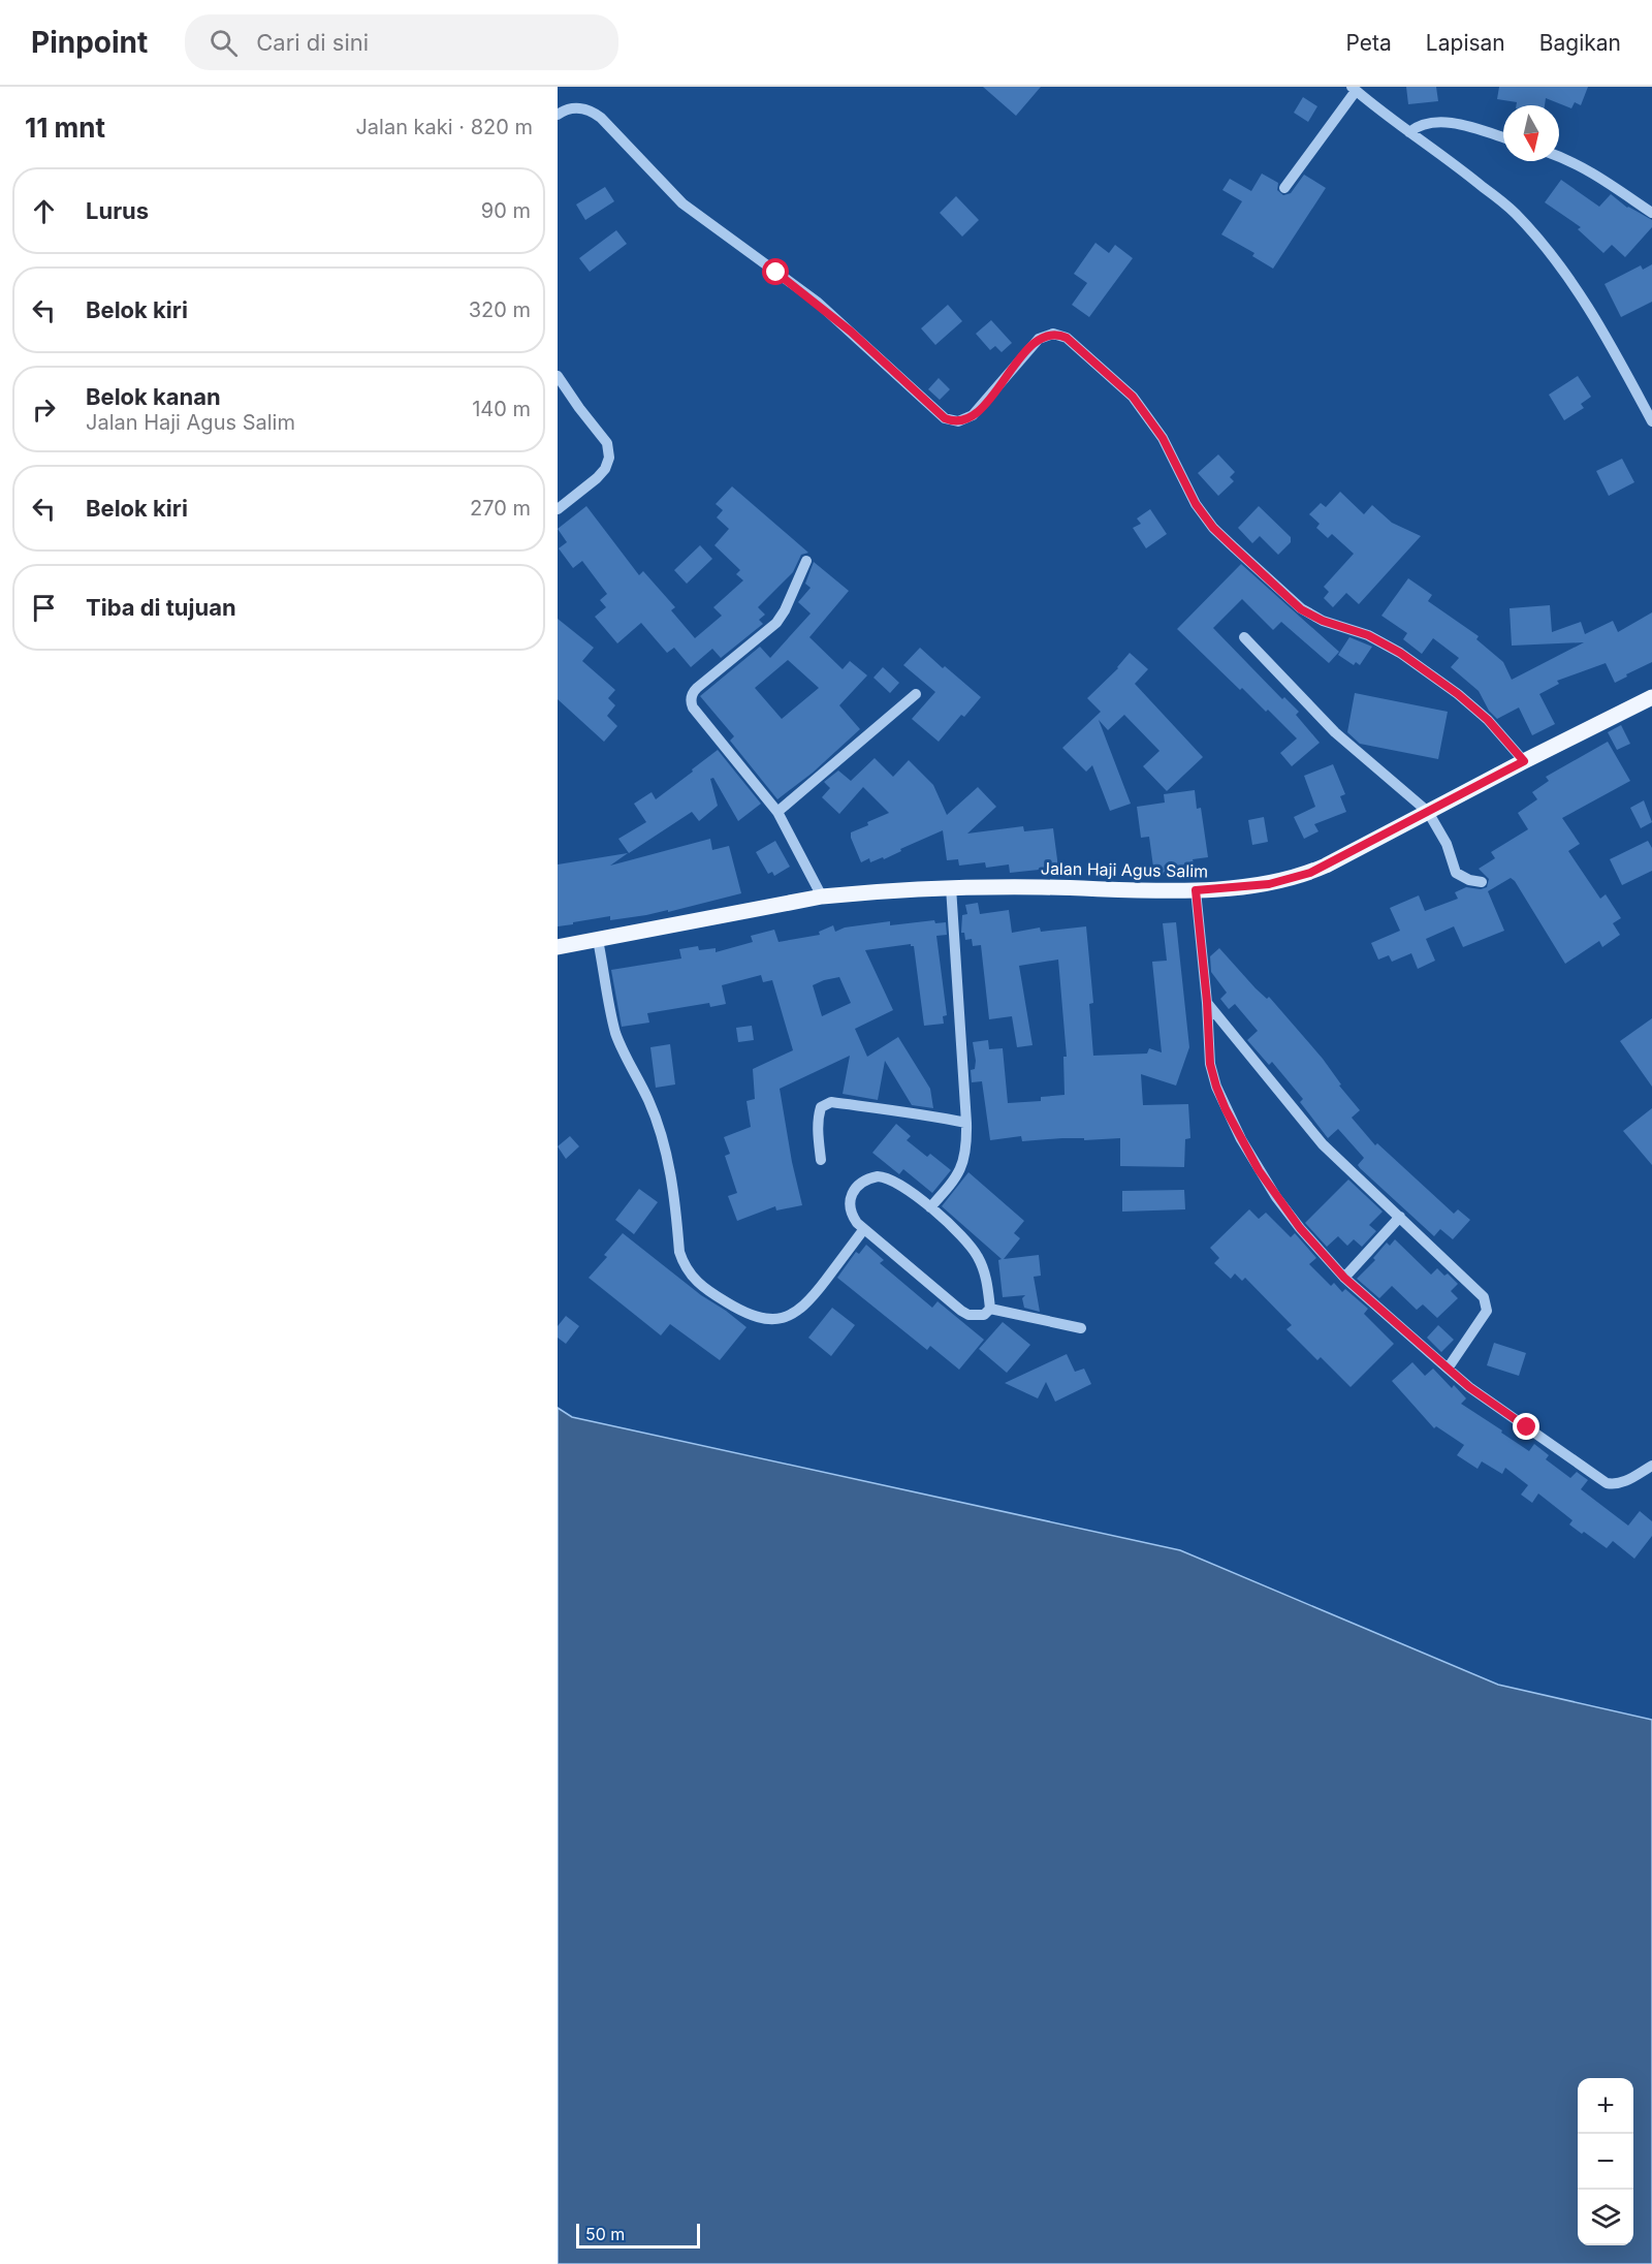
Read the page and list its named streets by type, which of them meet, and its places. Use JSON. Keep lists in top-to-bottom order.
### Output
{
  "streets": {
    "main road": ["Jalan Haji Agus Salim"]
  },
  "scale_bar": "50 m",
  "north": "bottom",
  "page": {
    "header": "Pinpoint",
    "search": "Cari di sini",
    "nav": ["Peta", "Lapisan", "Bagikan"],
    "heading": ["11 mnt", "Jalan kaki · 820 m"],
    "list": [
      ["Lurus", "90 m"],
      ["Belok kiri", "320 m"],
      ["Belok kanan", "Jalan Haji Agus Salim", "140 m"],
      ["Belok kiri", "270 m"],
      "Tiba di tujuan"
    ],
    "map_buttons": ["+", "−"],
    "scale": "50 m"
  }
}
